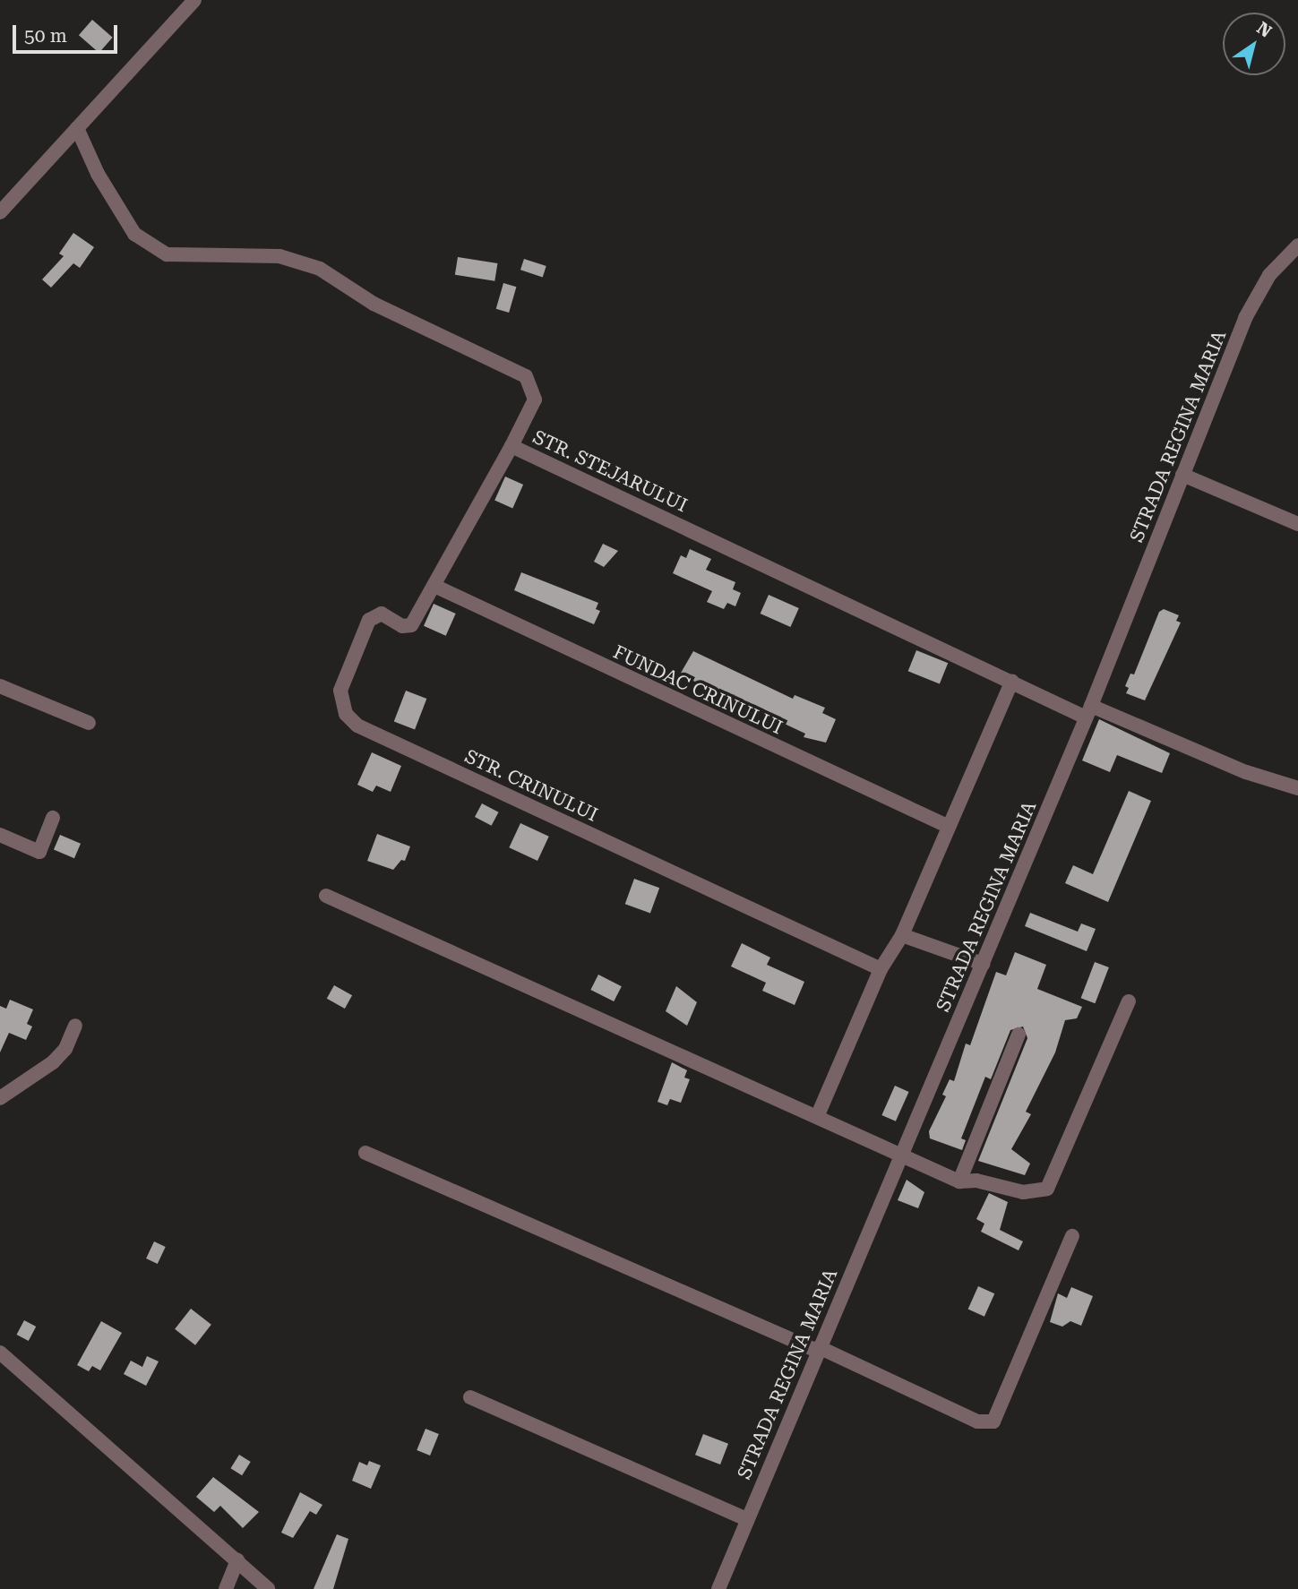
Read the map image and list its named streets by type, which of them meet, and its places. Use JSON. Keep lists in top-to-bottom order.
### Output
{
  "streets": {
    "street": [
      "STRADA REGINA MARIA",
      "STR. STEJARULUI",
      "FUNDAC CRINULUI",
      "STR. CRINULUI"
    ]
  },
  "crossings": [
    ["STRADA REGINA MARIA", "STR. STEJARULUI"],
    ["FUNDAC CRINULUI", "STR. CRINULUI"]
  ],
  "scale_bar": "50 m",
  "north": "top right"
}
